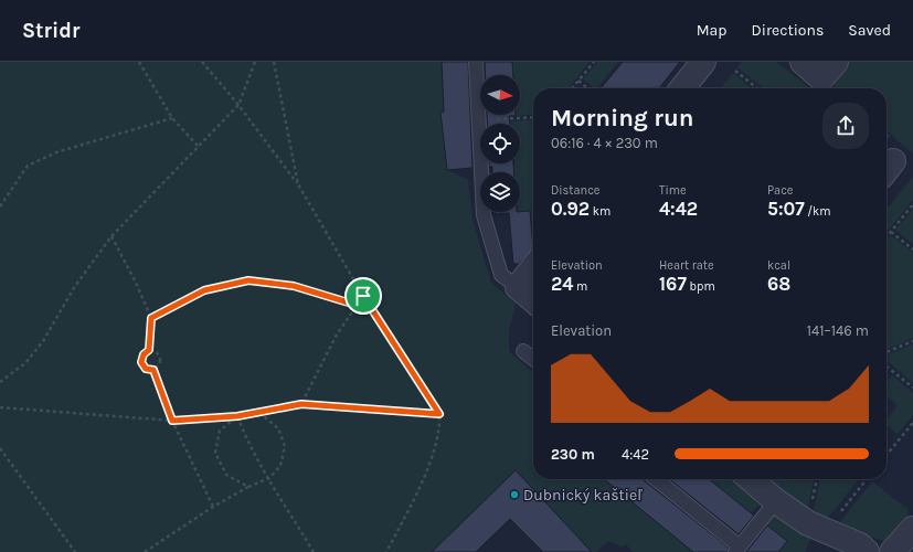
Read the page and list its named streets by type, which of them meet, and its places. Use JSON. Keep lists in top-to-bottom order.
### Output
{
  "places": ["Dubnický kaštieľ"],
  "north": "right",
  "page": {
    "header": "Stridr",
    "nav": ["Map", "Directions", "Saved"],
    "heading": ["Morning run", "06:16 · 4 × 230 m"],
    "stats": [
      ["Distance", "0.92 km"],
      ["Time", "4:42"],
      ["Pace", "5:07 /km"],
      ["Elevation", "24 m"],
      ["Heart rate", "167 bpm"],
      ["kcal", "68"]
    ],
    "chart": ["Elevation", "141–146 m"],
    "list": [
      {
        "name": "230 m",
        "note": "4:42"
      }
    ]
  }
}
